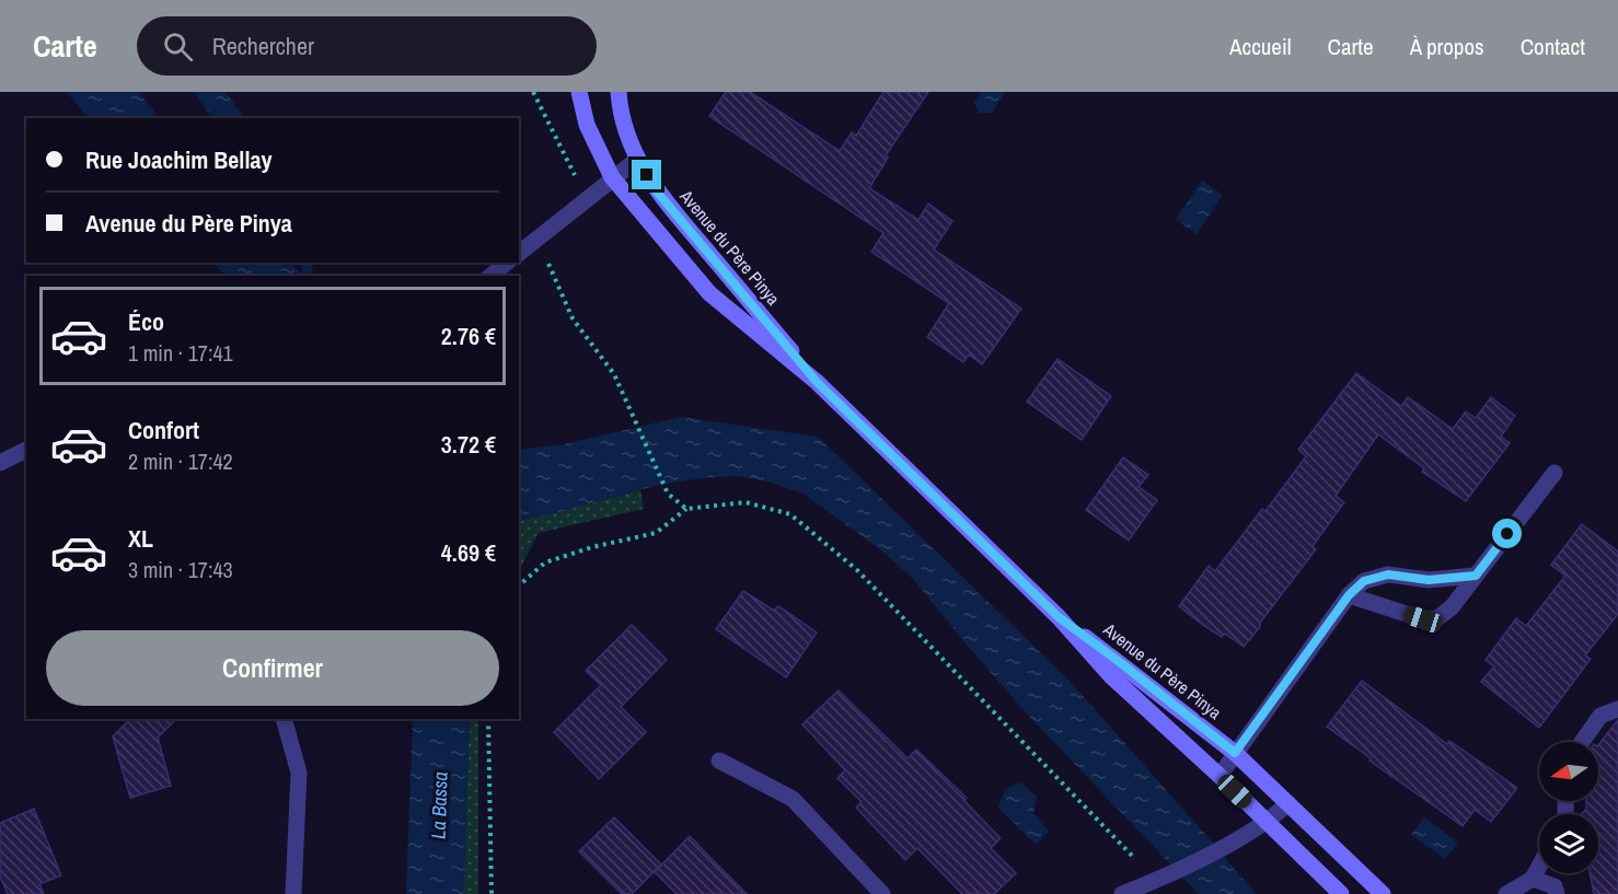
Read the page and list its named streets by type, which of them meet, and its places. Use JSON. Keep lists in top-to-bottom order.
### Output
{
  "streets": {
    "main road": ["Avenue du Père Pinya"]
  },
  "water": ["La Bassa"],
  "north": "left",
  "page": {
    "header": "Carte",
    "search": "Rechercher",
    "nav": [
      "Accueil",
      "Carte",
      "À propos",
      "Contact"
    ],
    "banner": ["Rue Joachim Bellay", "Avenue du Père Pinya"],
    "list": [
      {
        "name": "Éco",
        "note": "1 min · 17:41",
        "value": "2.76 €"
      },
      {
        "name": "Confort",
        "note": "2 min · 17:42",
        "value": "3.72 €"
      },
      {
        "name": "XL",
        "note": "3 min · 17:43",
        "value": "4.69 €"
      }
    ],
    "buttons": "Confirmer"
  }
}
